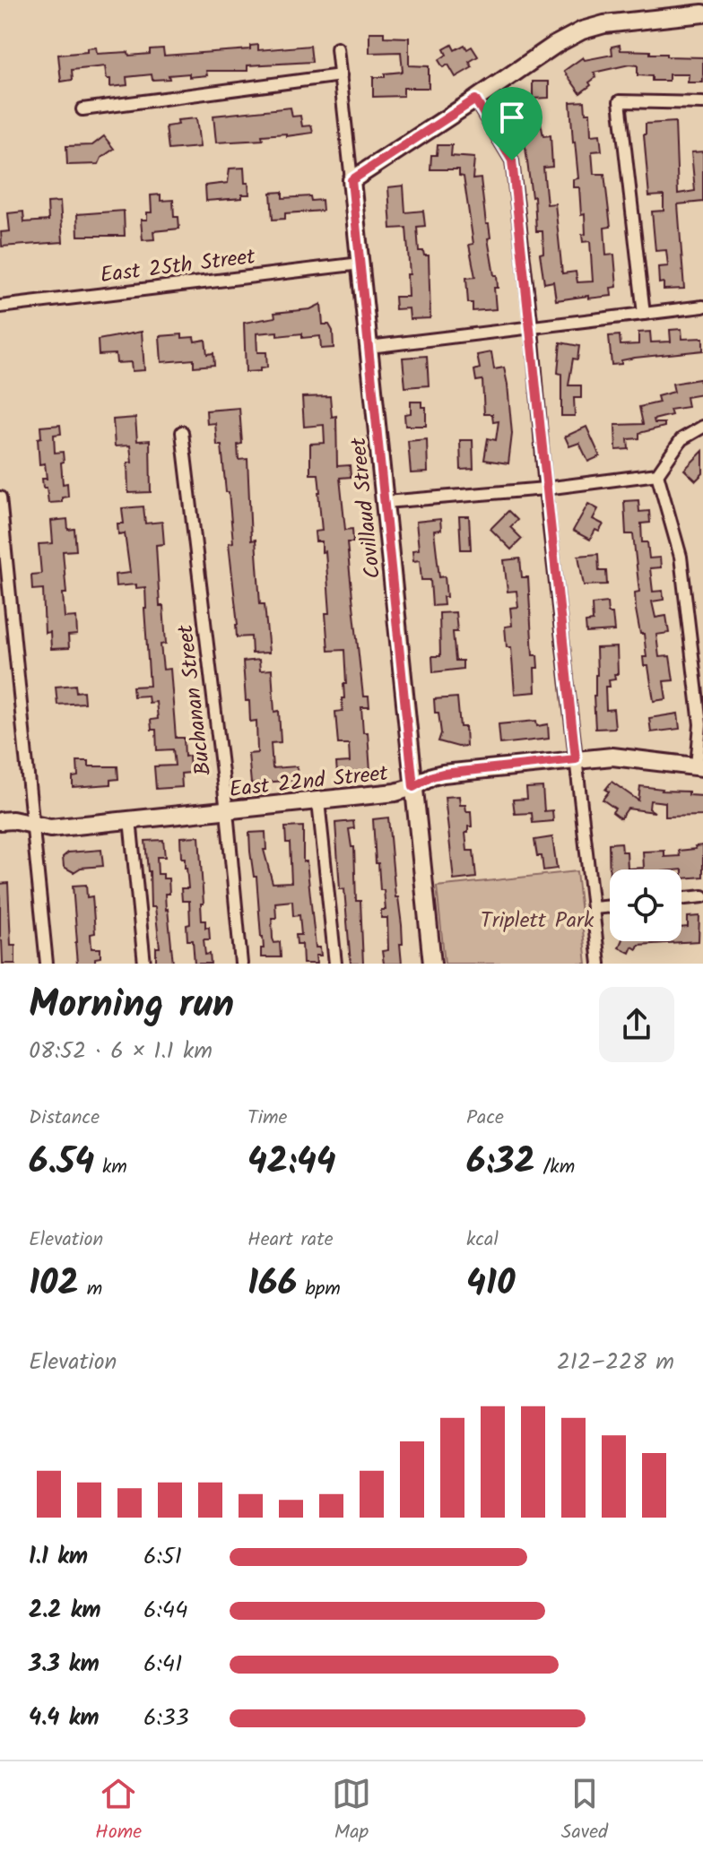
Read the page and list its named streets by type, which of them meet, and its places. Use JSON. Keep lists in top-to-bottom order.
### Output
{
  "streets": {
    "street": [
      "East 25th Street",
      "Covillaud Street",
      "Buchanan Street",
      "East 22nd Street"
    ]
  },
  "crossings": [
    ["East 25th Street", "Covillaud Street"],
    ["Covillaud Street", "East 22nd Street"],
    ["Buchanan Street", "East 22nd Street"]
  ],
  "parks": ["Triplett Park"],
  "page": {
    "heading": ["Morning run", "08:52 · 6 × 1.1 km"],
    "stats": [
      ["Distance", "6.54 km"],
      ["Time", "42:44"],
      ["Pace", "6:32 /km"],
      ["Elevation", "102 m"],
      ["Heart rate", "166 bpm"],
      ["kcal", "410"]
    ],
    "chart": ["Elevation", "212–228 m"],
    "list": [
      {
        "name": "1.1 km",
        "note": "6:51"
      },
      {
        "name": "2.2 km",
        "note": "6:44"
      },
      {
        "name": "3.3 km",
        "note": "6:41"
      },
      {
        "name": "4.4 km",
        "note": "6:33"
      }
    ],
    "tabs": ["Home", "Map", "Saved"]
  }
}
